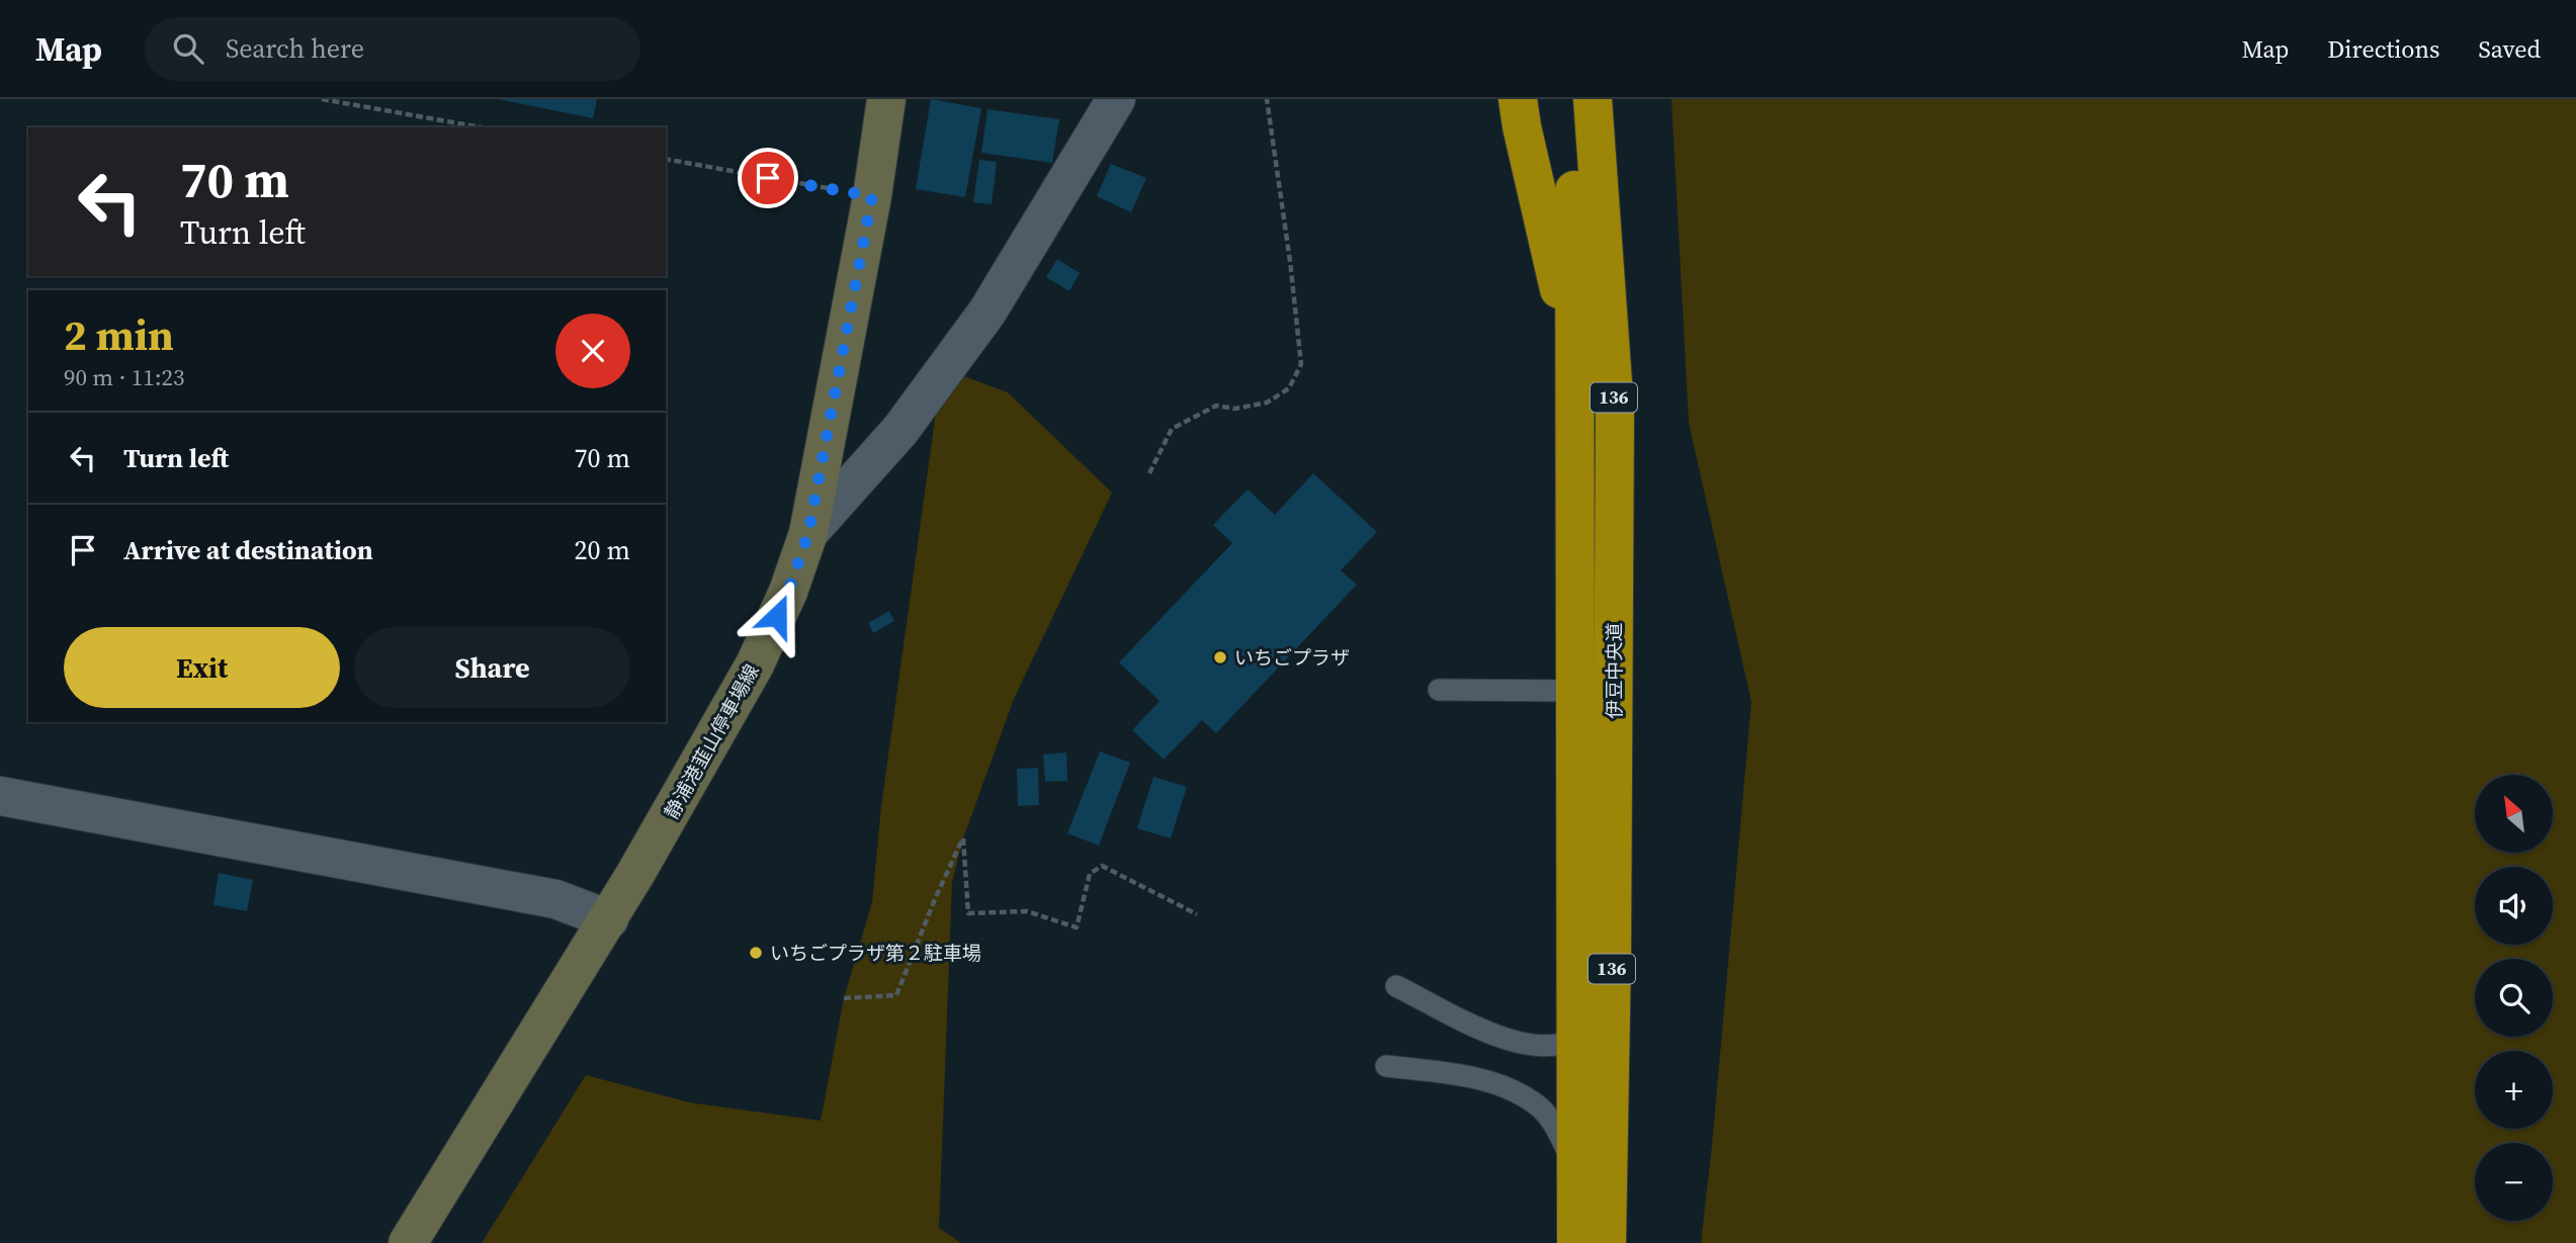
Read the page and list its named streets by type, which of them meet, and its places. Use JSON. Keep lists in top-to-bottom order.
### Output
{
  "streets": {
    "highway": ["136", "伊豆中央道"],
    "main road": ["静浦港韮山停車場線"]
  },
  "places": ["いちごプラザ", "いちごプラザ第２駐車場"],
  "north": "top left",
  "page": {
    "header": "Map",
    "search": "Search here",
    "nav": ["Map", "Directions", "Saved"],
    "turn": ["70 m", "Turn left"],
    "heading": ["2 min", "90 m · 11:23"],
    "list": [
      {
        "name": "Turn left",
        "value": "70 m"
      },
      {
        "name": "Arrive at destination",
        "value": "20 m"
      }
    ],
    "buttons": ["Exit", "Share"],
    "map_buttons": ["+", "−"]
  }
}
